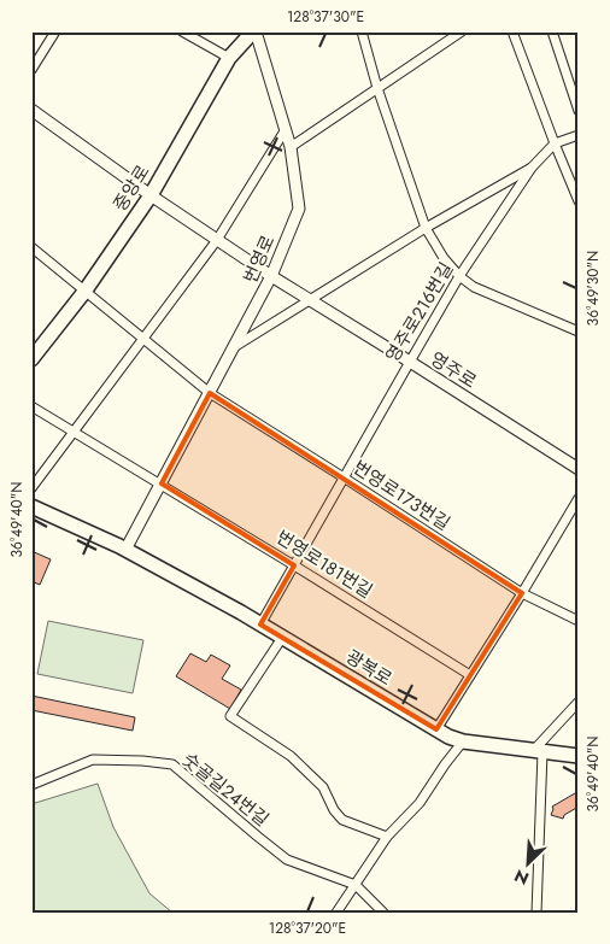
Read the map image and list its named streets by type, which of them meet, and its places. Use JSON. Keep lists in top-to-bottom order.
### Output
{
  "streets": {
    "main road": ["중앙로", "광복로"],
    "street": [
      "번영로",
      "영주로216번길",
      "영주로",
      "번영로173번길",
      "번영로181번길",
      "숫골길24번길"
    ]
  },
  "crossings": [
    ["중앙로", "번영로"],
    ["중앙로", "영주로"],
    ["번영로", "영주로"],
    ["번영로", "번영로173번길"],
    ["번영로", "번영로181번길"],
    ["번영로", "광복로"],
    ["영주로216번길", "영주로"],
    ["영주로216번길", "번영로173번길"],
    ["영주로216번길", "번영로181번길"],
    ["영주로216번길", "광복로"]
  ],
  "north": "bottom left",
  "coordinates": [
    "128°37'30\"E",
    "36°49'30\"N",
    "36°49'40\"N",
    "128°37'20\"E"
  ]
}
